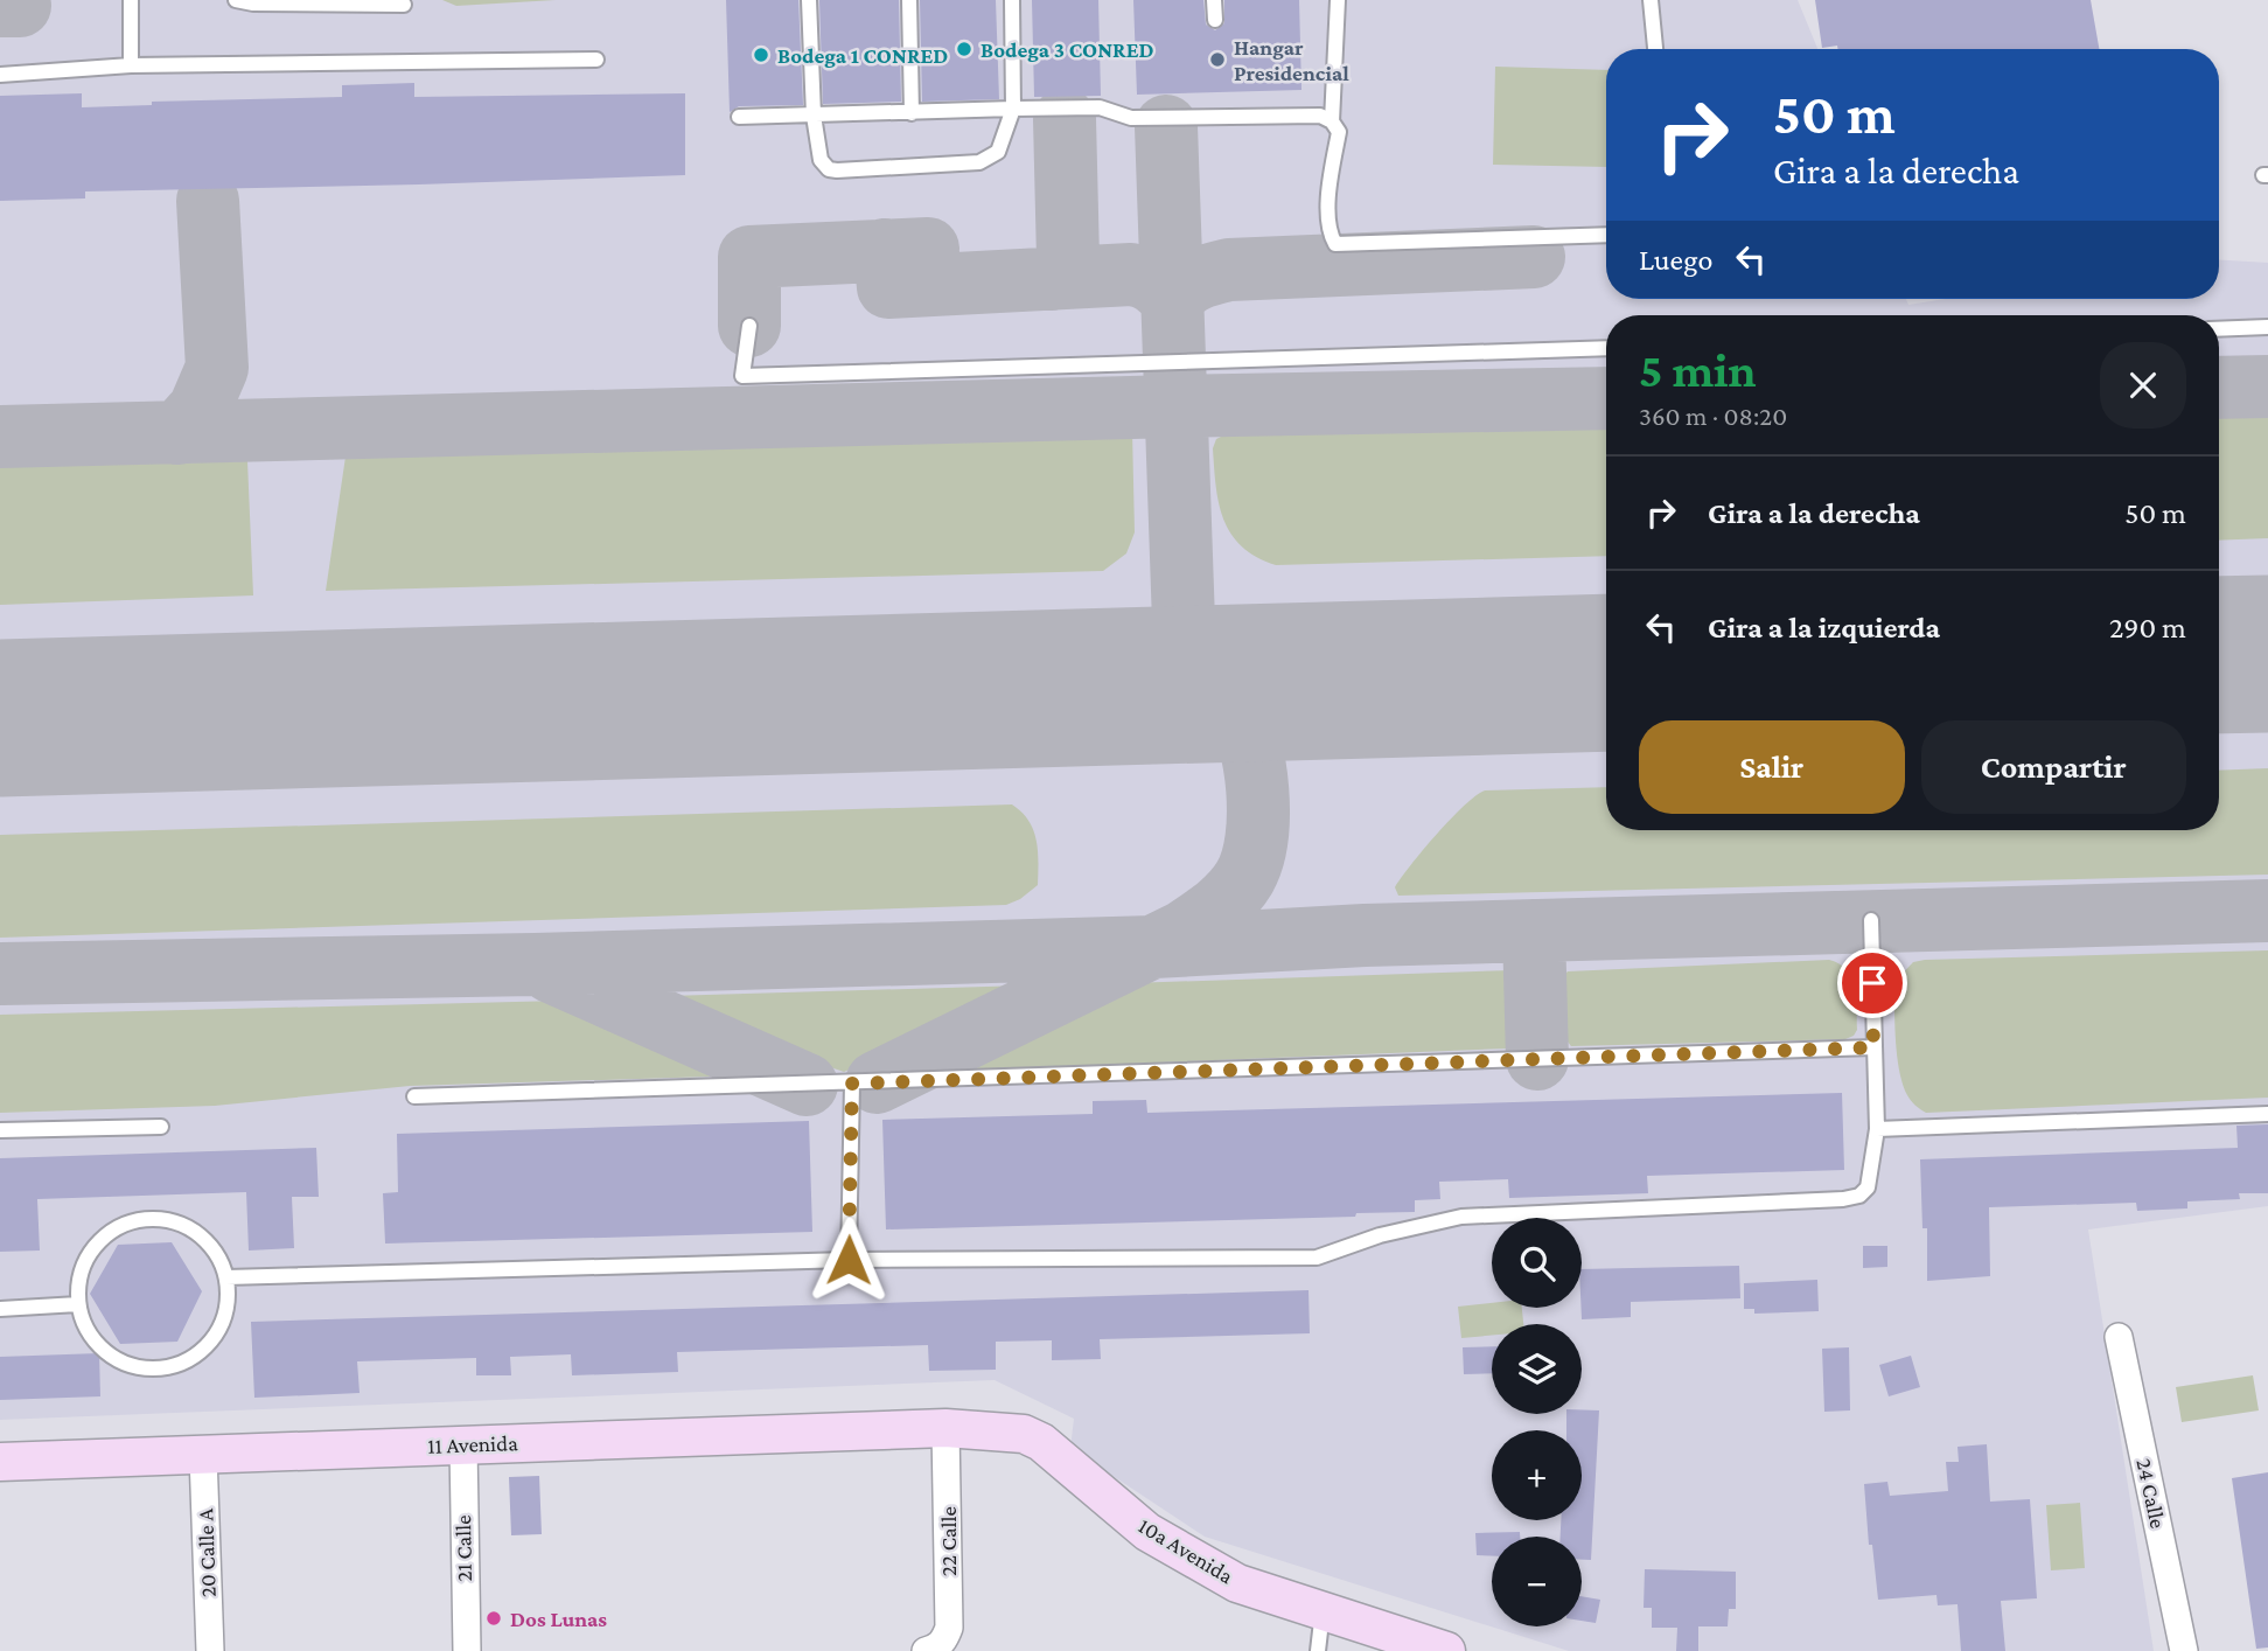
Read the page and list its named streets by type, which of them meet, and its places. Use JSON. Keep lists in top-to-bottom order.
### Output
{
  "streets": {
    "main road": ["11 Avenida", "10a Avenida"],
    "street": [
      "24 Calle",
      "22 Calle",
      "21 Calle",
      "20 Calle A"
    ]
  },
  "crossings": [
    ["11 Avenida", "22 Calle"],
    ["11 Avenida", "21 Calle"],
    ["11 Avenida", "10a Avenida"],
    ["11 Avenida", "20 Calle A"],
    ["22 Calle", "10a Avenida"]
  ],
  "places": [
    "Bodega 3 CONRED",
    "Bodega 1 CONRED",
    "Hangar Presidencial",
    "Dos Lunas"
  ],
  "page": {
    "turn": ["50 m", "Gira a la derecha"],
    "then": "Luego",
    "heading": ["5 min", "360 m · 08:20"],
    "list": [
      {
        "name": "Gira a la derecha",
        "value": "50 m"
      },
      {
        "name": "Gira a la izquierda",
        "value": "290 m"
      }
    ],
    "buttons": ["Salir", "Compartir"],
    "map_buttons": ["+", "−"]
  }
}
